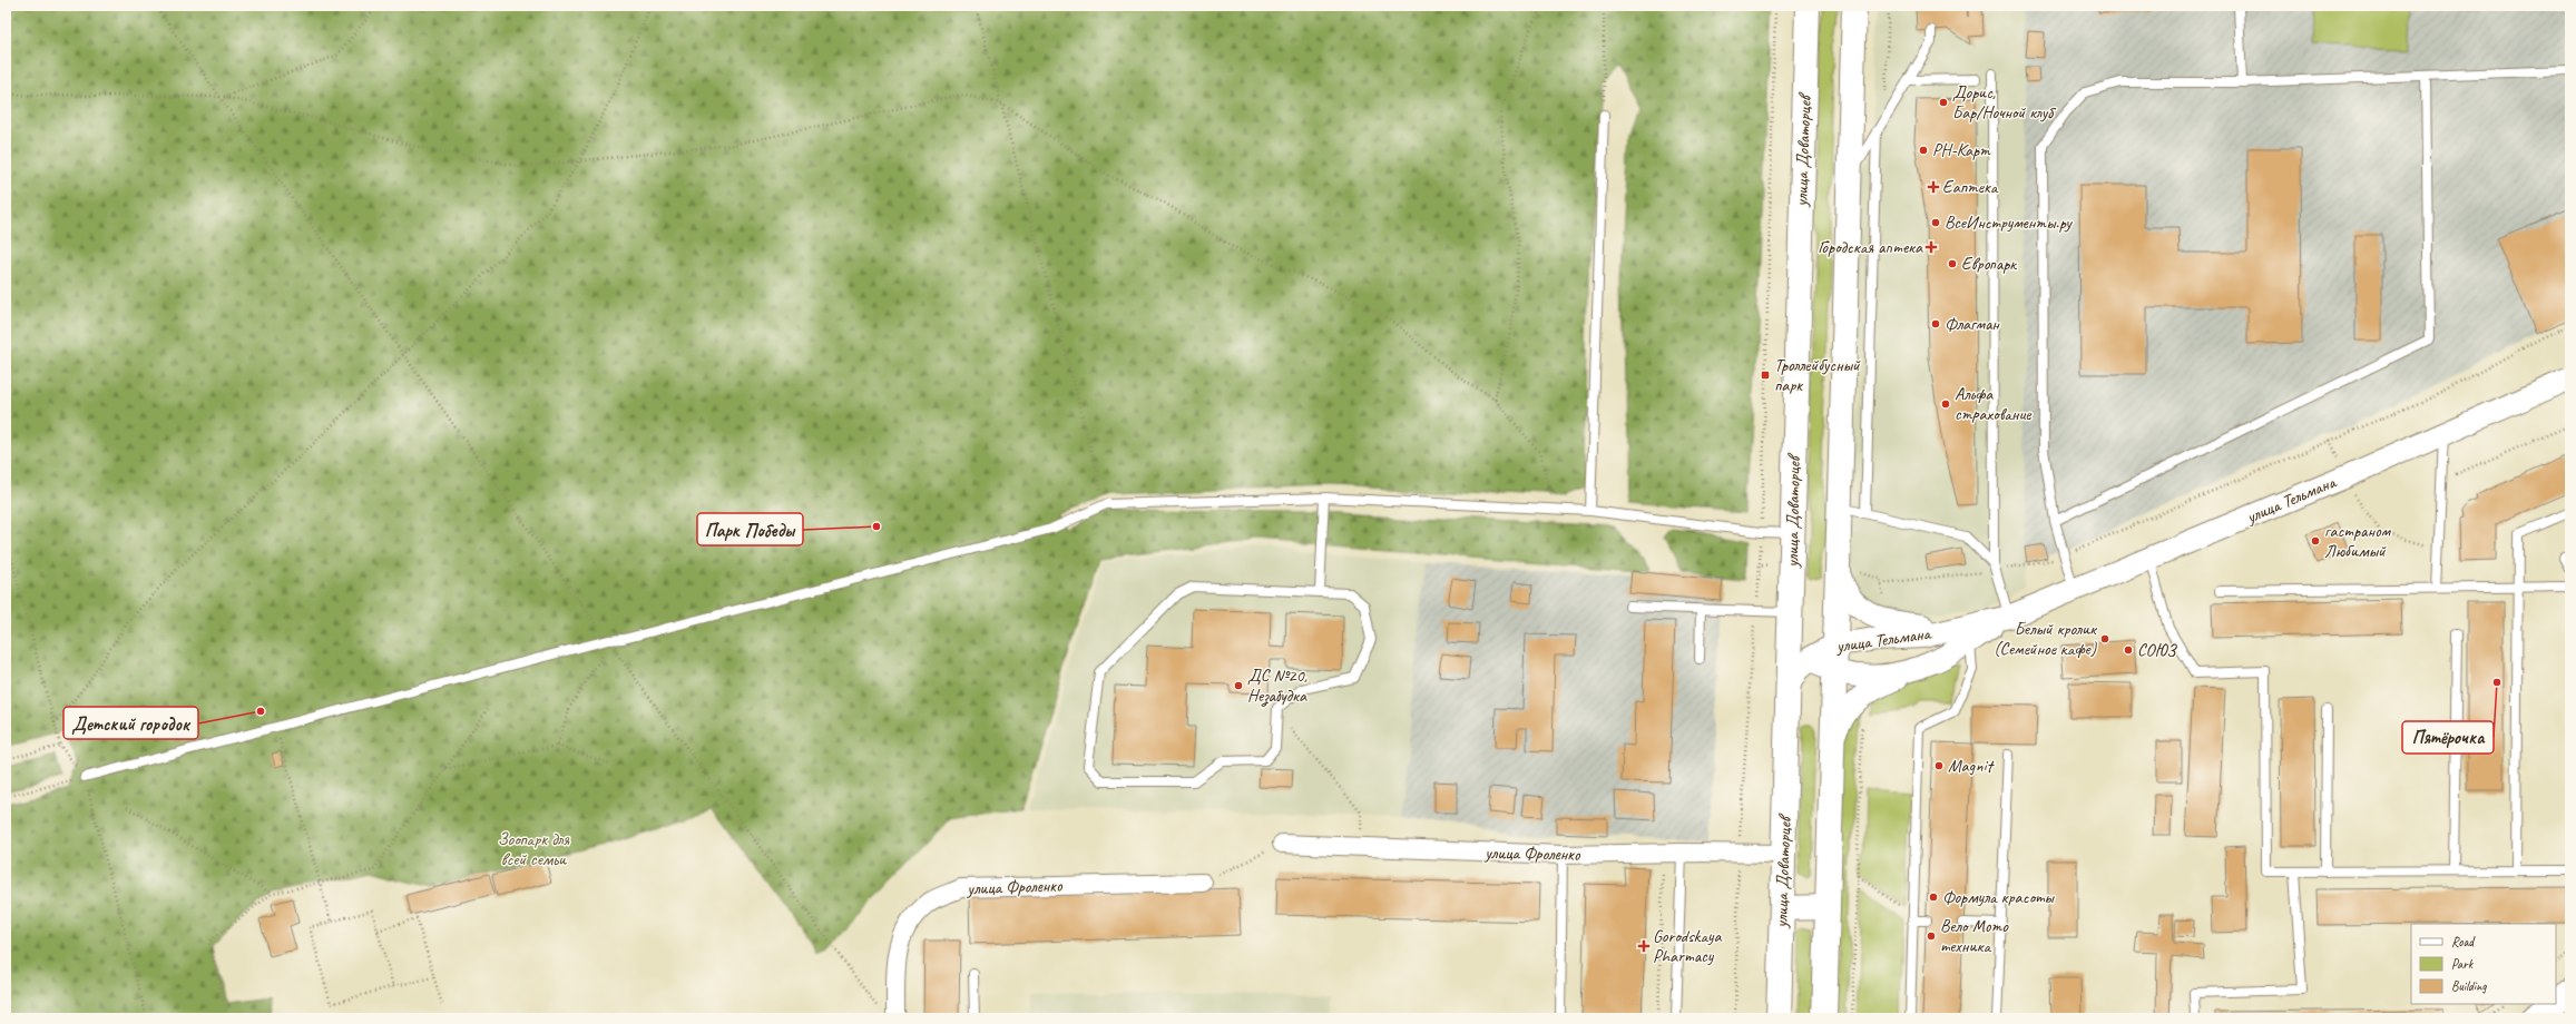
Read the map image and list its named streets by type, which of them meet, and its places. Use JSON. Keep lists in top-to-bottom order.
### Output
{
  "streets": {
    "main road": ["улица Доваторцев"],
    "street": ["улица Тельмана", "улица Фроленко"]
  },
  "crossings": [
    ["улица Доваторцев", "улица Тельмана"],
    ["улица Доваторцев", "улица Фроленко"]
  ],
  "parks": ["Зоопарк для всей семьи"],
  "places": {
    "other": [
      "Дорис, Бар/Ночной клуб",
      "РН-Карт",
      "ВсеИнструменты.ру",
      "Европарк",
      "Флагман",
      "Альфа страхование",
      "Парк Победы",
      "гастраном Любимый",
      "Белый кролик (Семейное кафе)",
      "СОЮЗ",
      "Пятёрочка",
      "ДС №20, Незабудка",
      "Детский городок",
      "Magnit",
      "Формула красоты",
      "Вело Мото техника"
    ],
    "health": ["Еаптека", "Городская аптека", "Gorodskaya Pharmacy"],
    "transit": ["Троллейбусный парк"]
  },
  "legend": ["Road", "Park", "Building"]
}
